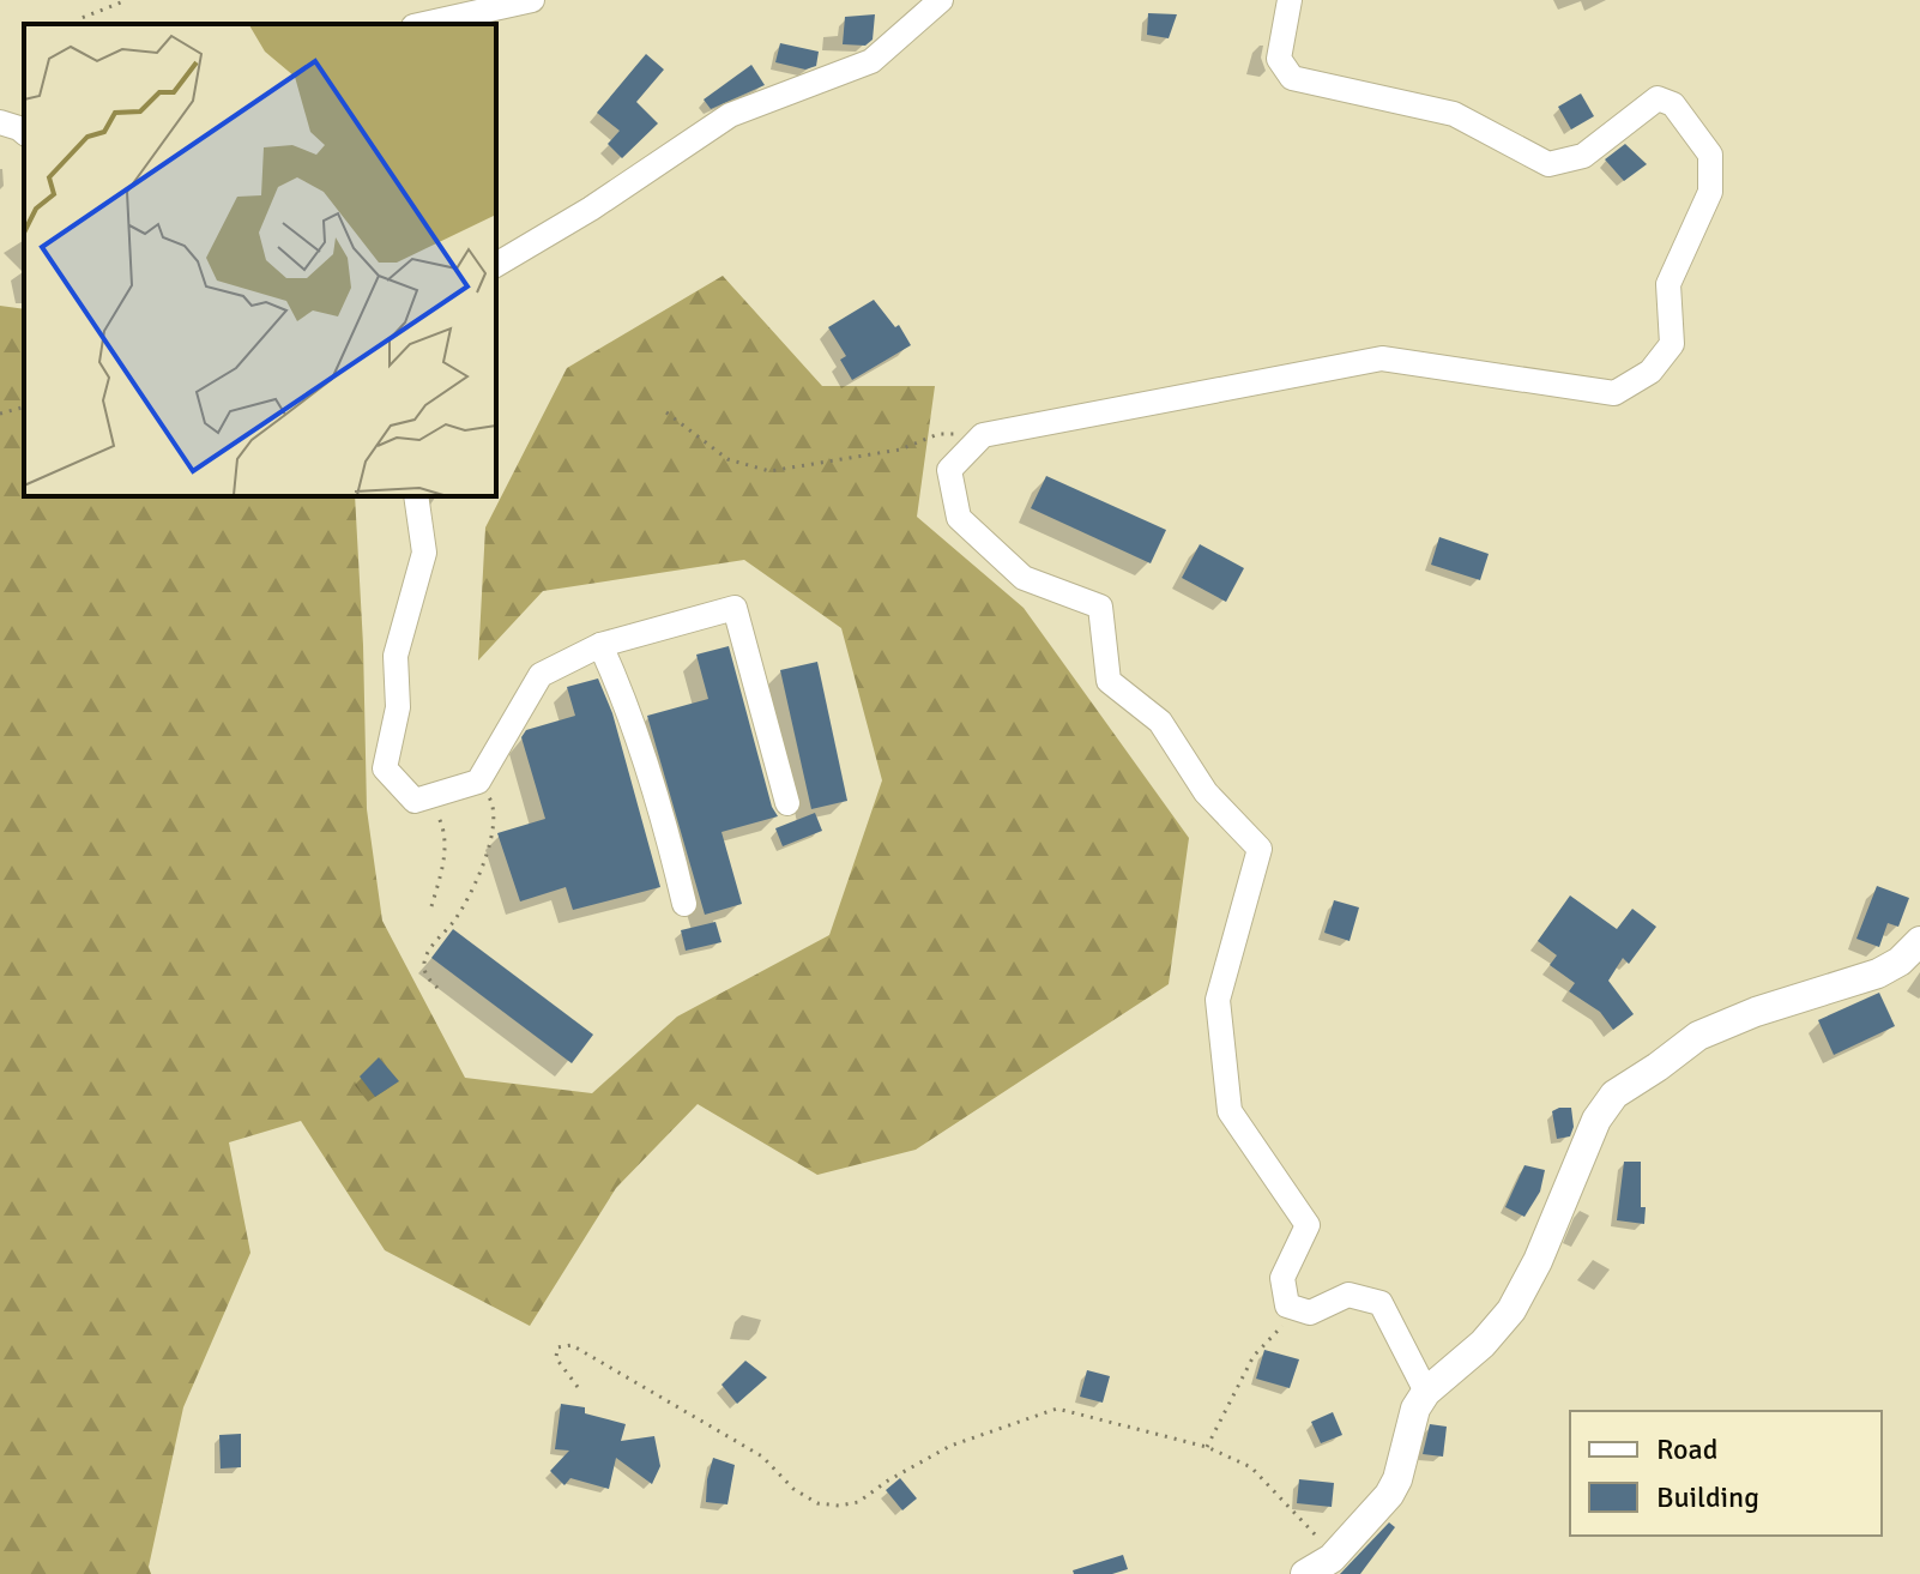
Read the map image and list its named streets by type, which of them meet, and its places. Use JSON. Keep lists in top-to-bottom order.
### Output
{
  "legend": ["Road", "Building"]
}
